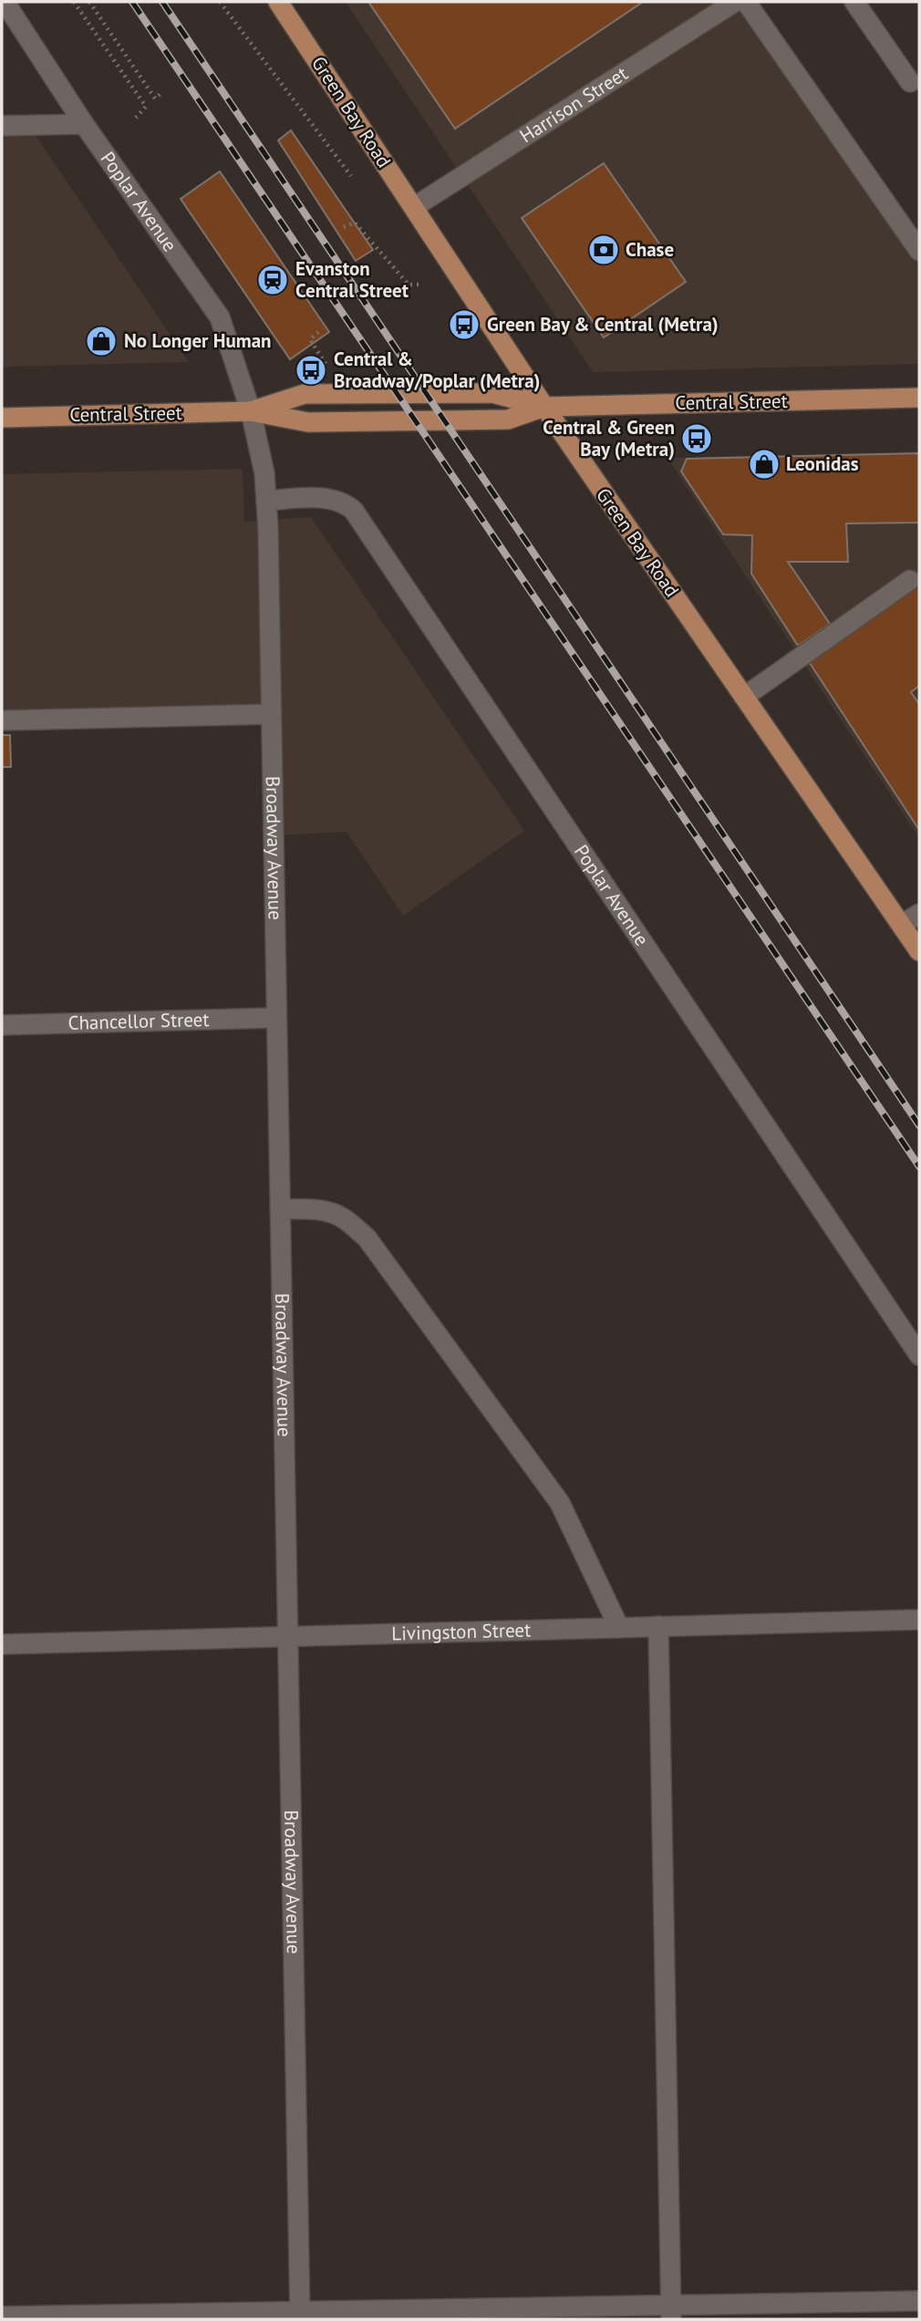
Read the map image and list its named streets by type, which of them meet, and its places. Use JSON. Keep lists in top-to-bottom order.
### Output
{
  "streets": {
    "main road": ["Green Bay Road", "Central Street"],
    "street": [
      "Harrison Street",
      "Poplar Avenue",
      "Broadway Avenue",
      "Chancellor Street",
      "Livingston Street"
    ]
  },
  "crossings": [
    ["Harrison Street", "Green Bay Road"],
    ["Green Bay Road", "Central Street"],
    ["Poplar Avenue", "Central Street"],
    ["Poplar Avenue", "Broadway Avenue"],
    ["Central Street", "Broadway Avenue"],
    ["Broadway Avenue", "Chancellor Street"],
    ["Broadway Avenue", "Livingston Street"]
  ],
  "places": {
    "bank": ["Chase"],
    "station": ["Evanston Central Street"],
    "bus stop": ["Green Bay & Central (Metra)", "Central & Broadway/Poplar (Metra)", "Central & Green Bay (Metra)"],
    "shop": ["No Longer Human", "Leonidas"]
  }
}
